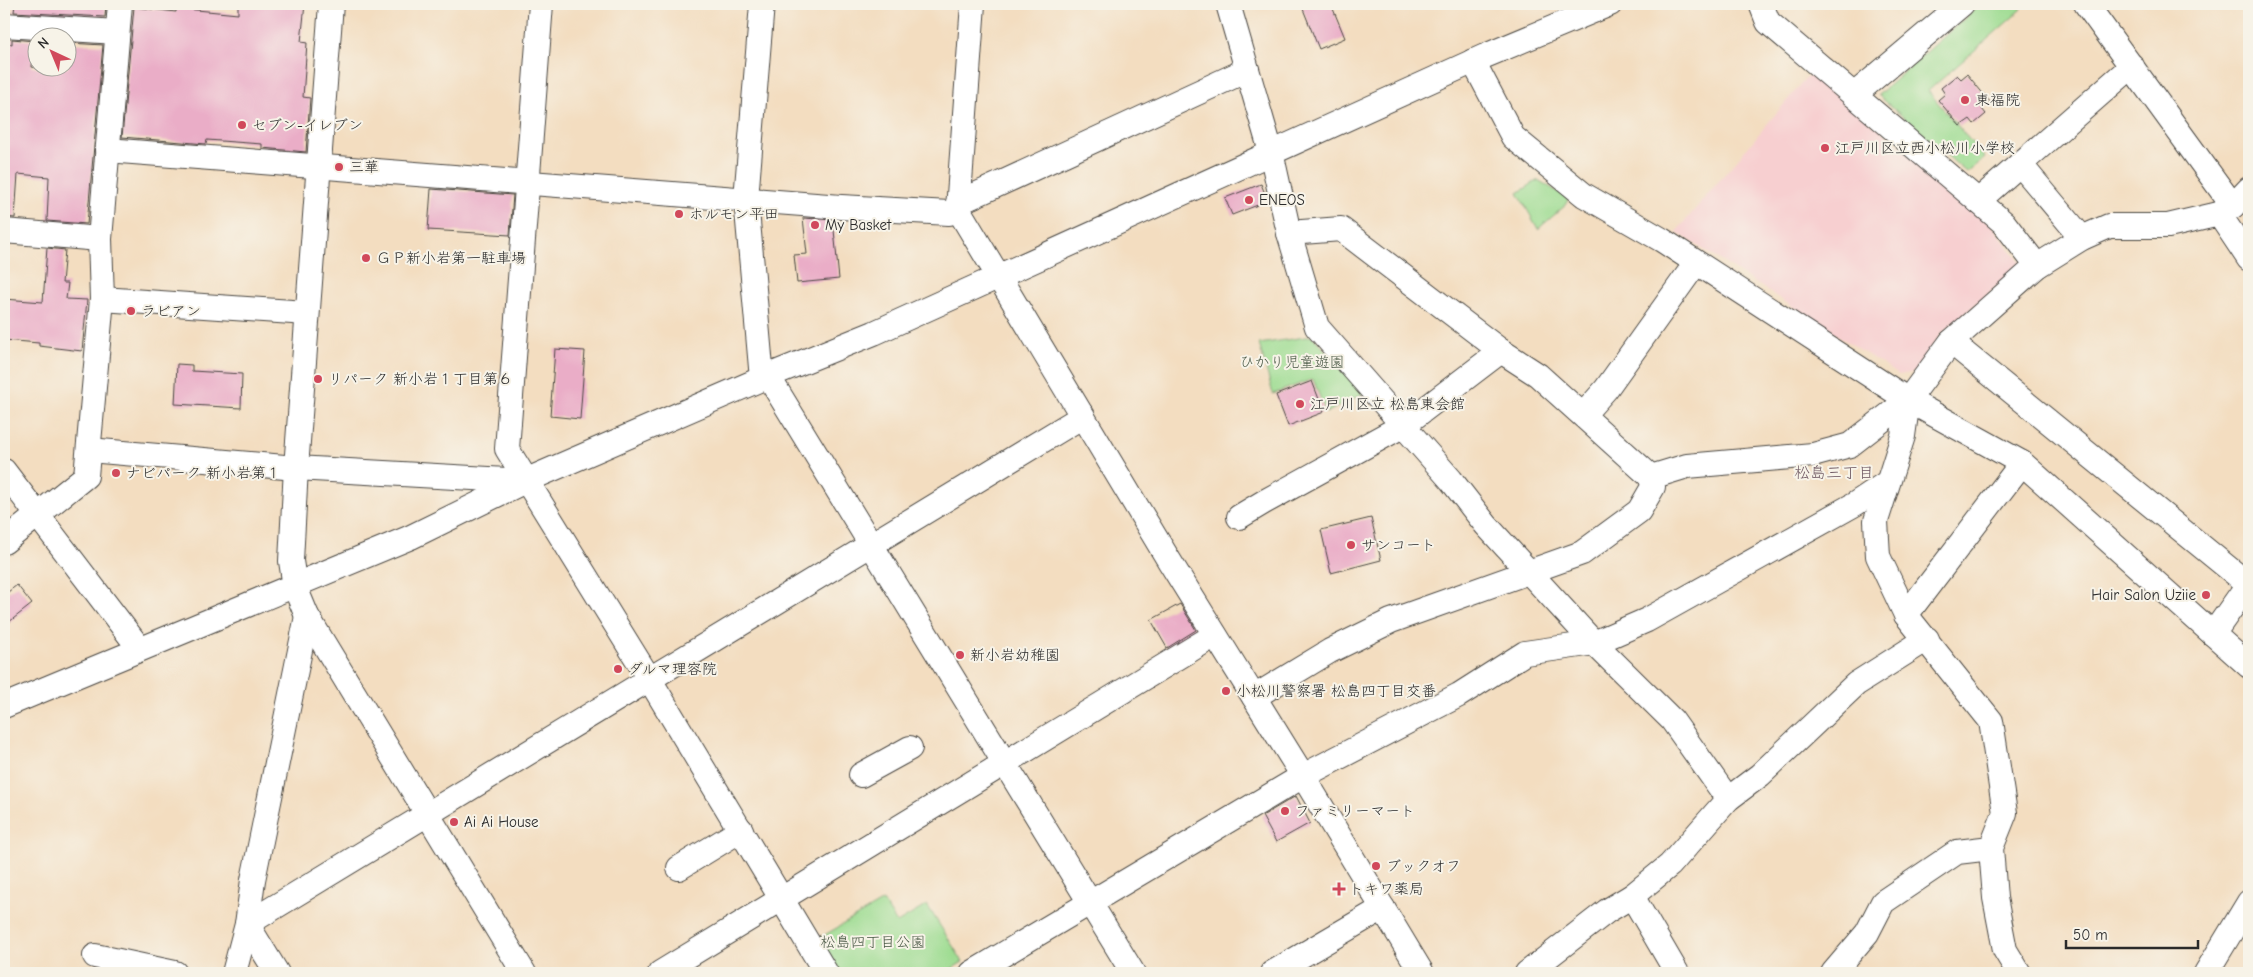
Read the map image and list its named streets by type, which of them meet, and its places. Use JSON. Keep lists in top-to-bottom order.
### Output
{
  "districts": ["松島三丁目"],
  "parks": ["ひかり児童遊園", "松島四丁目公園"],
  "places": {
    "other": [
      "東福院",
      "セブン-イレブン",
      "江戸川区立西小松川小学校",
      "三華",
      "ENEOS",
      "ホルモン平田",
      "My Basket",
      "ＧＰ新小岩第一駐車場",
      "ラビアン",
      "リパーク 新小岩１丁目第６",
      "江戸川区立 松島東会館",
      "ナビパーク 新小岩第１",
      "サンコート",
      "Hair Salon Uziie",
      "新小岩幼稚園",
      "ダルマ理容院",
      "小松川警察署 松島四丁目交番",
      "ファミリーマート",
      "Ai Ai House",
      "ブックオフ"
    ],
    "health": ["トキワ薬局"]
  },
  "scale_bar": "50 m",
  "north": "top left"
}
